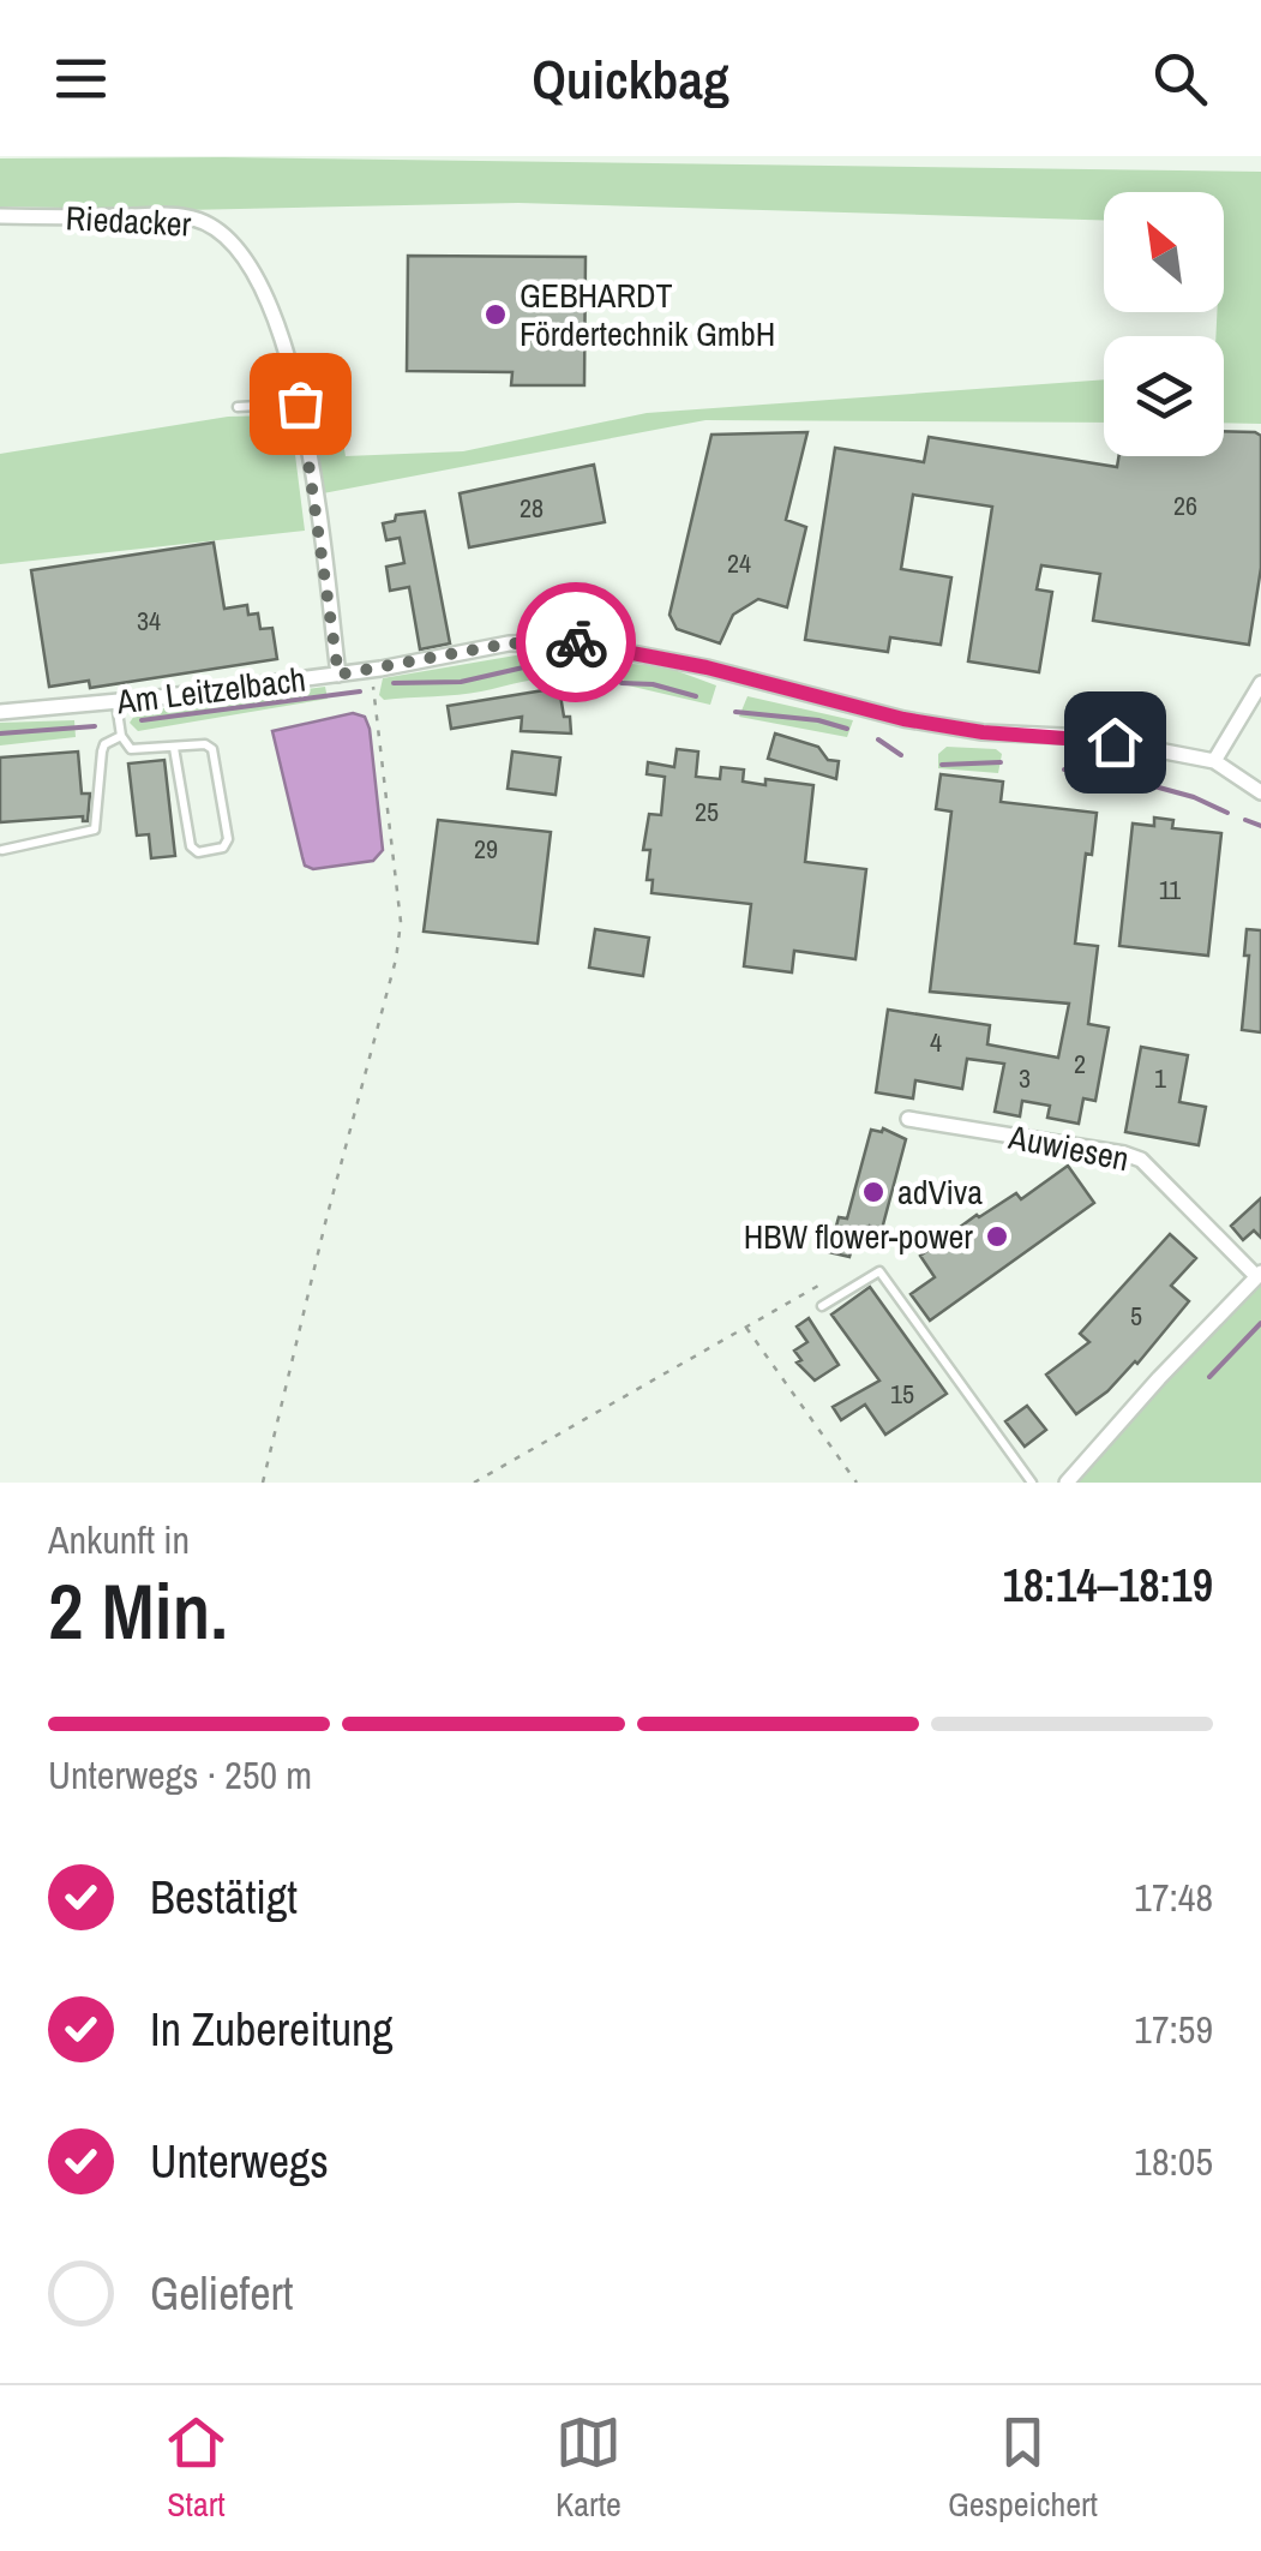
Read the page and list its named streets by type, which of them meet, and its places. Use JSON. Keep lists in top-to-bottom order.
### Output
{
  "streets": {
    "street": ["Riedacker", "Am Leitzelbach", "Auwiesen"]
  },
  "crossings": [
    ["Riedacker", "Am Leitzelbach"]
  ],
  "places": ["GEBHARDT Fördertechnik GmbH", "adViva", "HBW flower-power"],
  "house_numbers": [
    "26",
    "28",
    "24",
    "34",
    "25",
    "29",
    "11",
    "4",
    "2",
    "3",
    "1",
    "5",
    "15"
  ],
  "north": "top left",
  "page": {
    "header": "Quickbag",
    "heading": ["2 Min.", "Ankunft in", "18:14–18:19"],
    "bar": "Unterwegs · 250 m",
    "list": [
      ["Bestätigt", "17:48"],
      ["In Zubereitung", "17:59"],
      ["Unterwegs", "18:05"],
      "Geliefert"
    ],
    "tabs": ["Start", "Karte", "Gespeichert"]
  }
}
